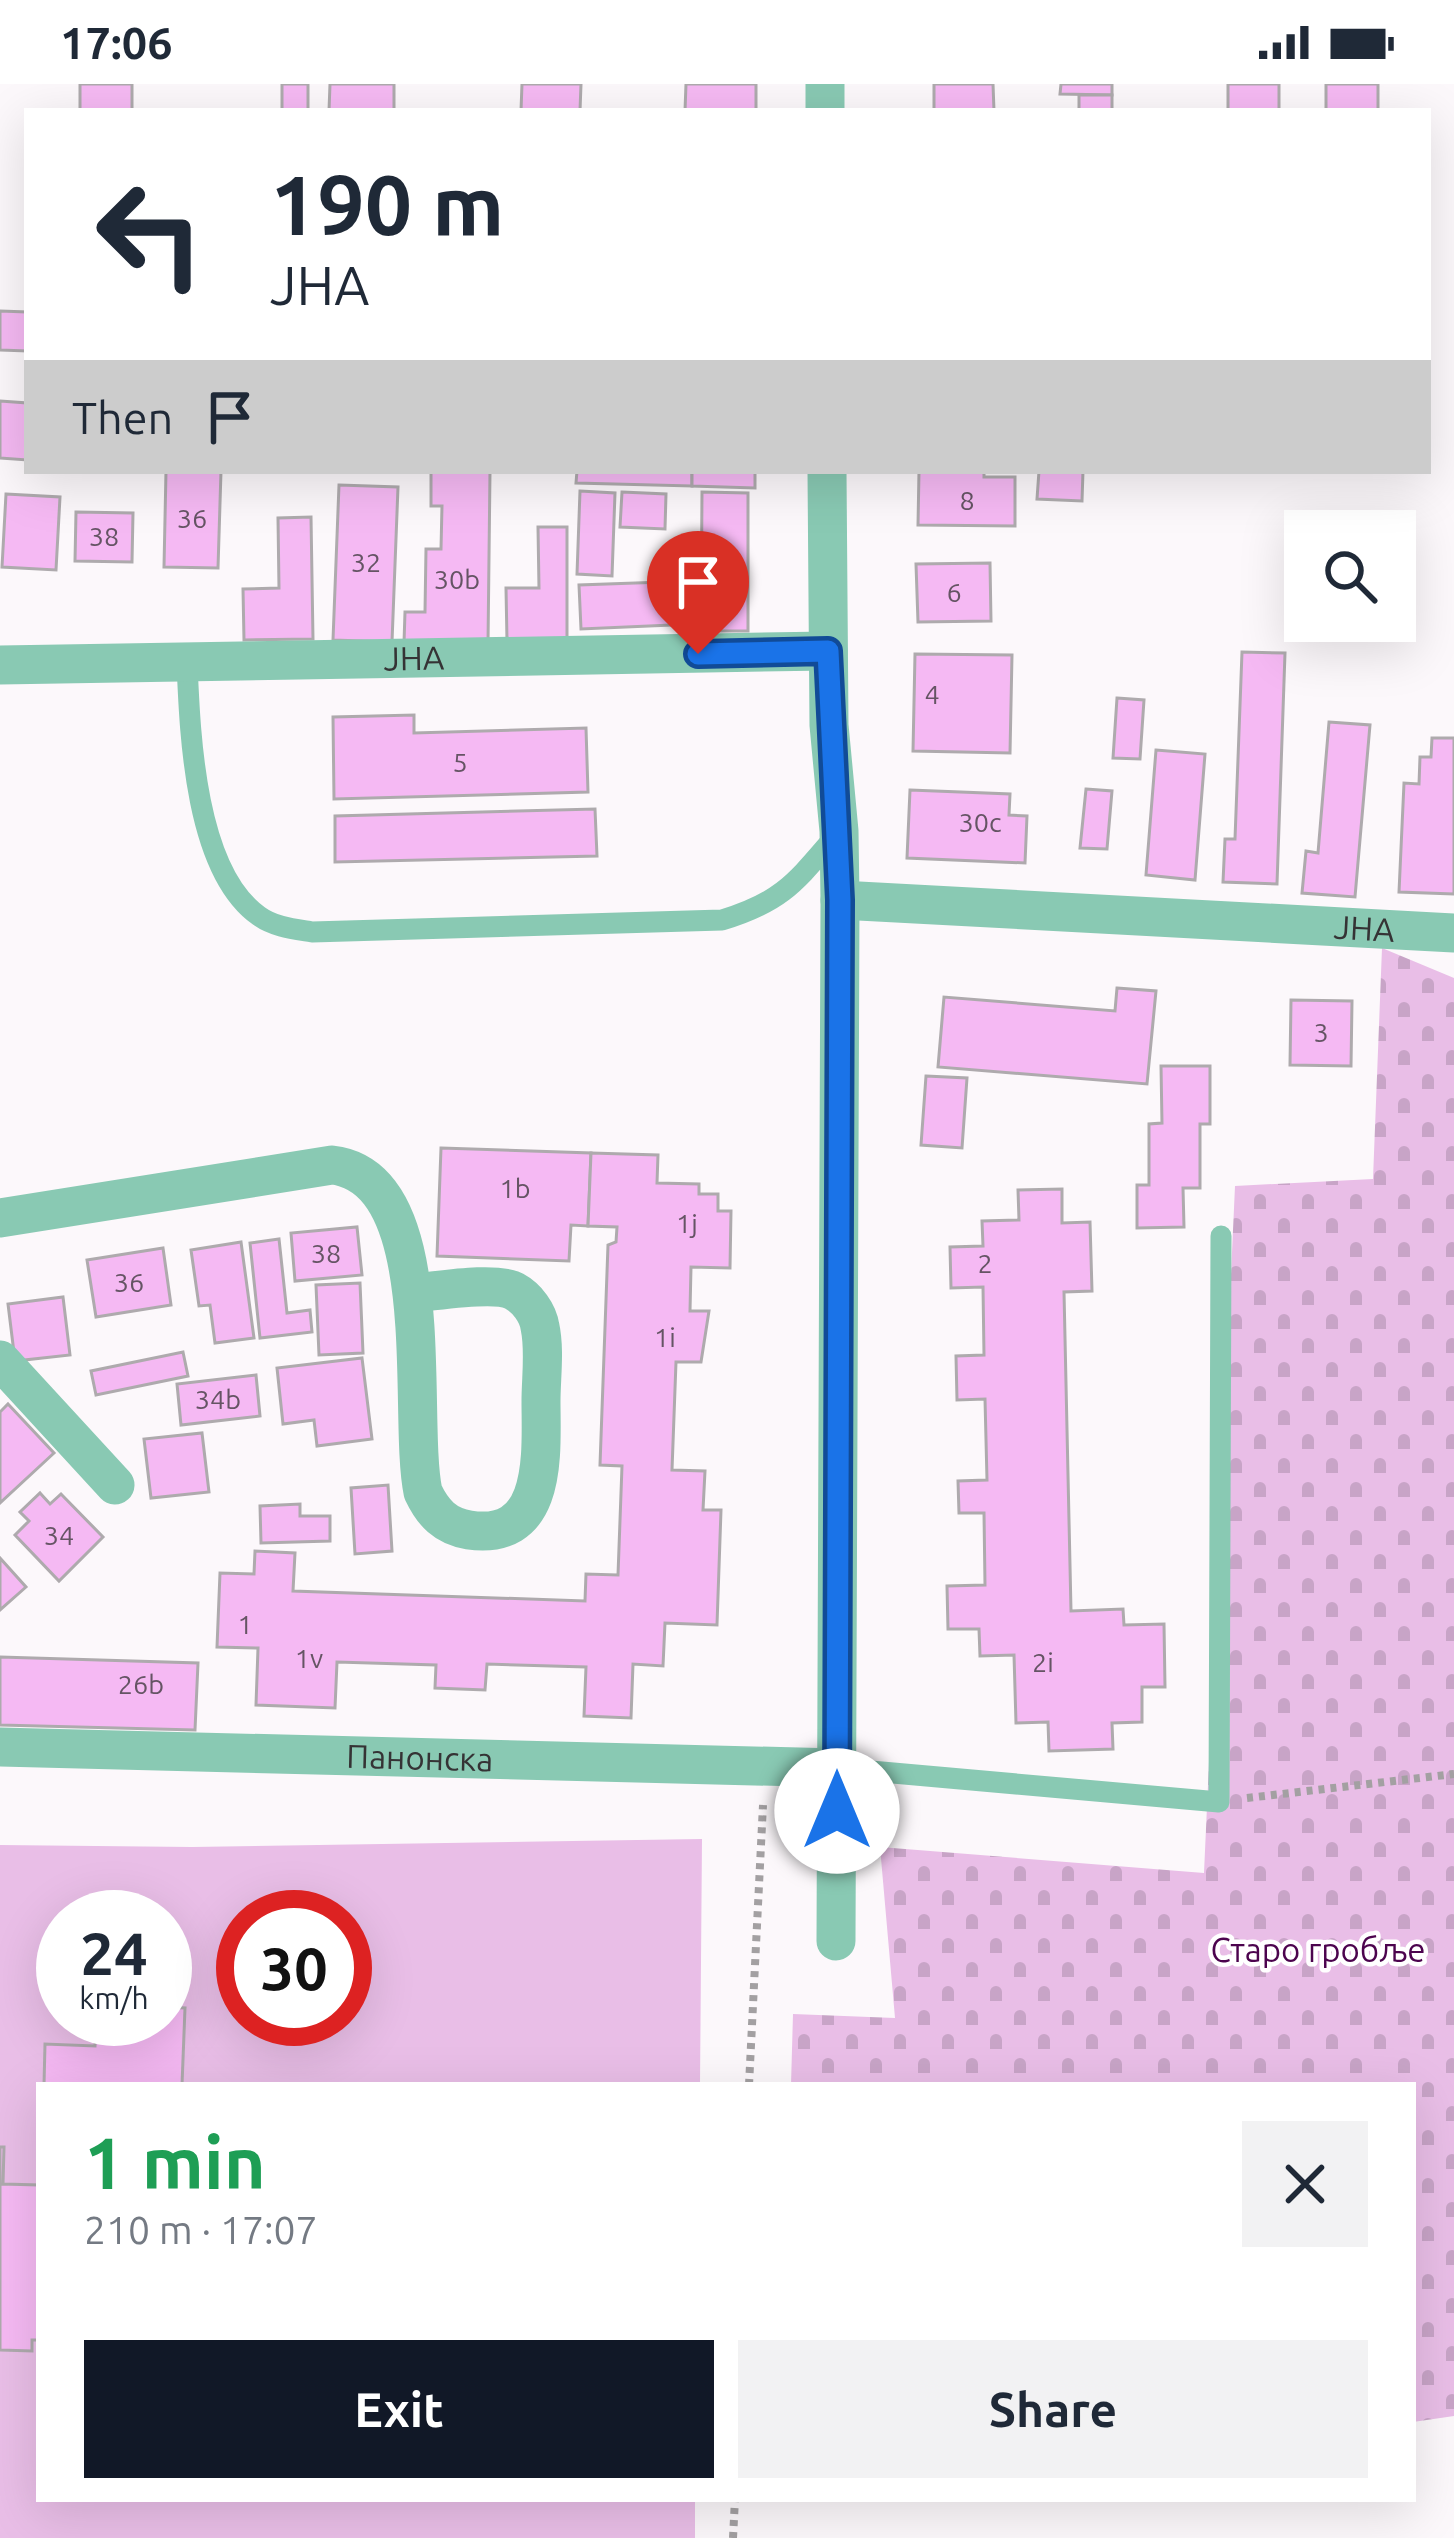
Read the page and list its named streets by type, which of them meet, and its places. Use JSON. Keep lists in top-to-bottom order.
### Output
{
  "streets": {
    "street": ["ЈНА", "Панонска"]
  },
  "parks": ["Старо гробље"],
  "house_numbers": [
    "8",
    "36",
    "38",
    "32",
    "30b",
    "6",
    "4",
    "5",
    "30c",
    "3",
    "1b",
    "1j",
    "38",
    "2",
    "36",
    "1i",
    "34b",
    "34",
    "1",
    "1v",
    "2i",
    "26b"
  ],
  "page": {
    "status": "17:06",
    "turn": ["190 m", "ЈНА"],
    "then": "Then",
    "speed": "24 km/h",
    "limit": "30",
    "heading": ["1 min", "210 m · 17:07"],
    "buttons": ["Exit", "Share"]
  }
}
